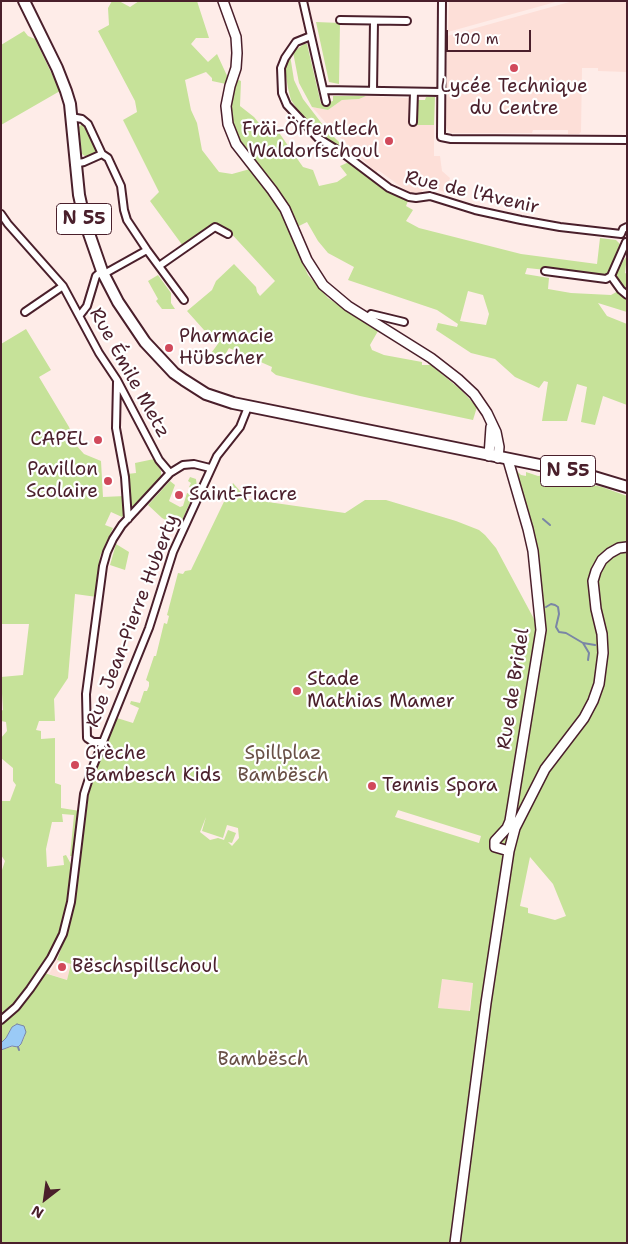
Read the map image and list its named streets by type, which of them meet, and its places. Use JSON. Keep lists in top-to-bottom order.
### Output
{
  "streets": {
    "main road": ["N 55", "Rue de Bridel"],
    "street": ["Rue de l'Avenir", "Rue Émile Metz", "Rue Jean-Pierre Huberty"]
  },
  "crossings": [
    ["N 55", "Rue Jean-Pierre Huberty"],
    ["N 55", "Rue de Bridel"]
  ],
  "parks": ["Spillplaz Bambësch", "Bambësch"],
  "places": [
    "Lycée Technique du Centre",
    "Fräi-Öffentlech Waldorfschoul",
    "Pharmacie Hübscher",
    "CAPEL",
    "Pavillon Scolaire",
    "Saint-Fiacre",
    "Stade Mathias Mamer",
    "Crèche Bambesch Kids",
    "Tennis Spora",
    "Bëschspillschoul"
  ],
  "scale_bar": "100 m",
  "north": "bottom left"
}
